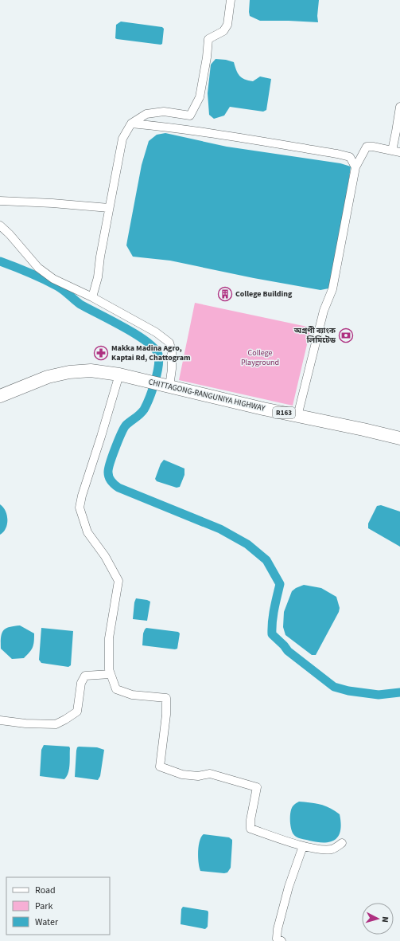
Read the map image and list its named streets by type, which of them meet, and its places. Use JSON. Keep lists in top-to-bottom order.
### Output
{
  "streets": {
    "main road": ["CHITTAGONG-RANGUNIYA HIGHWAY", "R163"]
  },
  "crossings": [
    ["CHITTAGONG-RANGUNIYA HIGHWAY", "R163"]
  ],
  "parks": ["College Playground"],
  "places": {
    "building": ["College Building"],
    "bank": ["অগ্রণী ব্যাংক লিমিটেড"],
    "pharmacy": ["Makka Madina Agro, Kaptai Rd, Chattogram"]
  },
  "legend": ["Road", "Park", "Water"],
  "north": "right"
}
